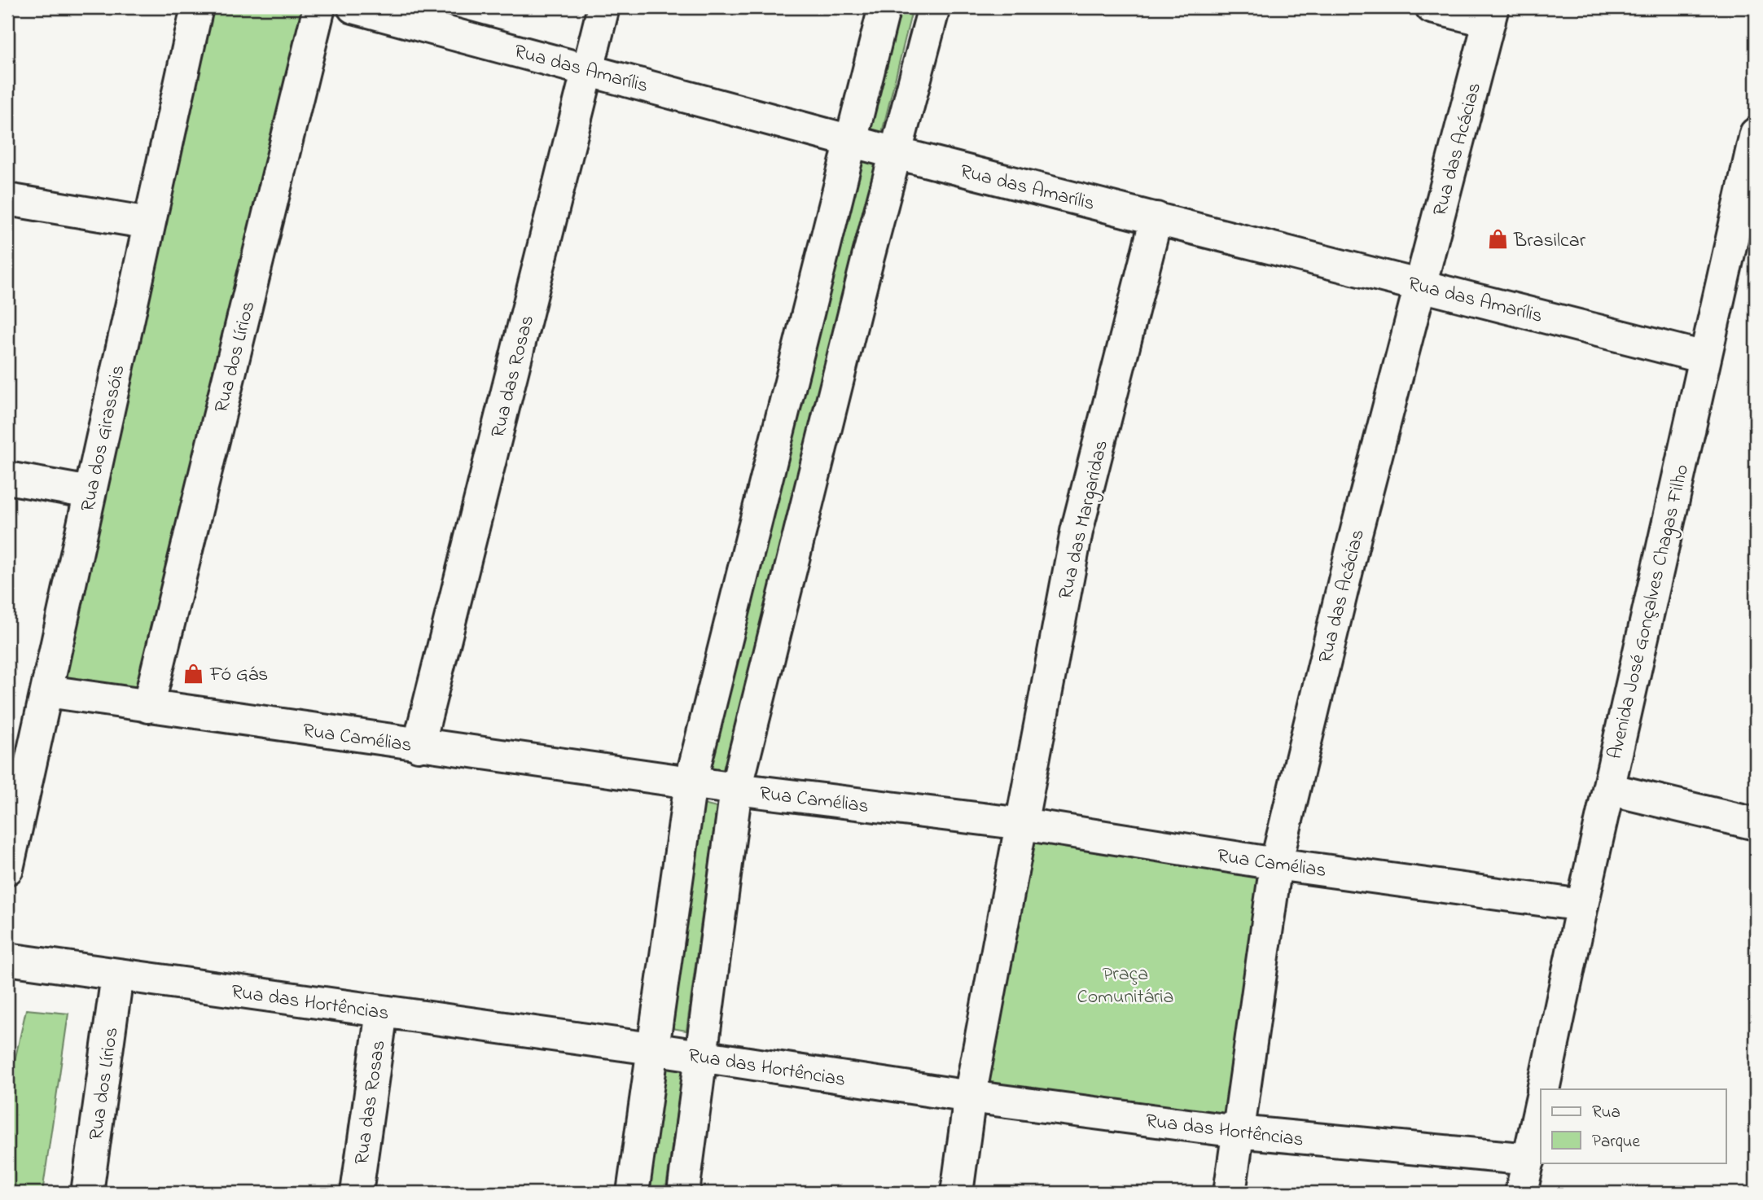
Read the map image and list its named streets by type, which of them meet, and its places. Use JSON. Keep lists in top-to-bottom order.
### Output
{
  "streets": {
    "street": [
      "Rua das Amarílis",
      "Rua das Acácias",
      "Rua dos Lírios",
      "Rua das Rosas",
      "Rua dos Girassóis",
      "Rua das Margaridas",
      "Avenida José Gonçalves Chagas Filho",
      "Rua Camélias",
      "Rua das Hortências"
    ]
  },
  "crossings": [
    ["Rua das Amarílis", "Rua das Acácias"],
    ["Rua das Amarílis", "Rua das Rosas"],
    ["Rua das Amarílis", "Rua das Margaridas"],
    ["Rua das Amarílis", "Avenida José Gonçalves Chagas Filho"],
    ["Rua das Acácias", "Rua Camélias"],
    ["Rua das Acácias", "Rua das Hortências"],
    ["Rua dos Lírios", "Rua Camélias"],
    ["Rua dos Lírios", "Rua das Hortências"],
    ["Rua das Rosas", "Rua Camélias"],
    ["Rua das Rosas", "Rua das Hortências"],
    ["Rua dos Girassóis", "Rua Camélias"],
    ["Rua das Margaridas", "Rua Camélias"],
    ["Rua das Margaridas", "Rua das Hortências"],
    ["Avenida José Gonçalves Chagas Filho", "Rua Camélias"]
  ],
  "parks": ["Praça Comunitária"],
  "places": {
    "shop": ["Brasilcar", "Fó Gás"]
  },
  "legend": ["Rua", "Parque"]
}
